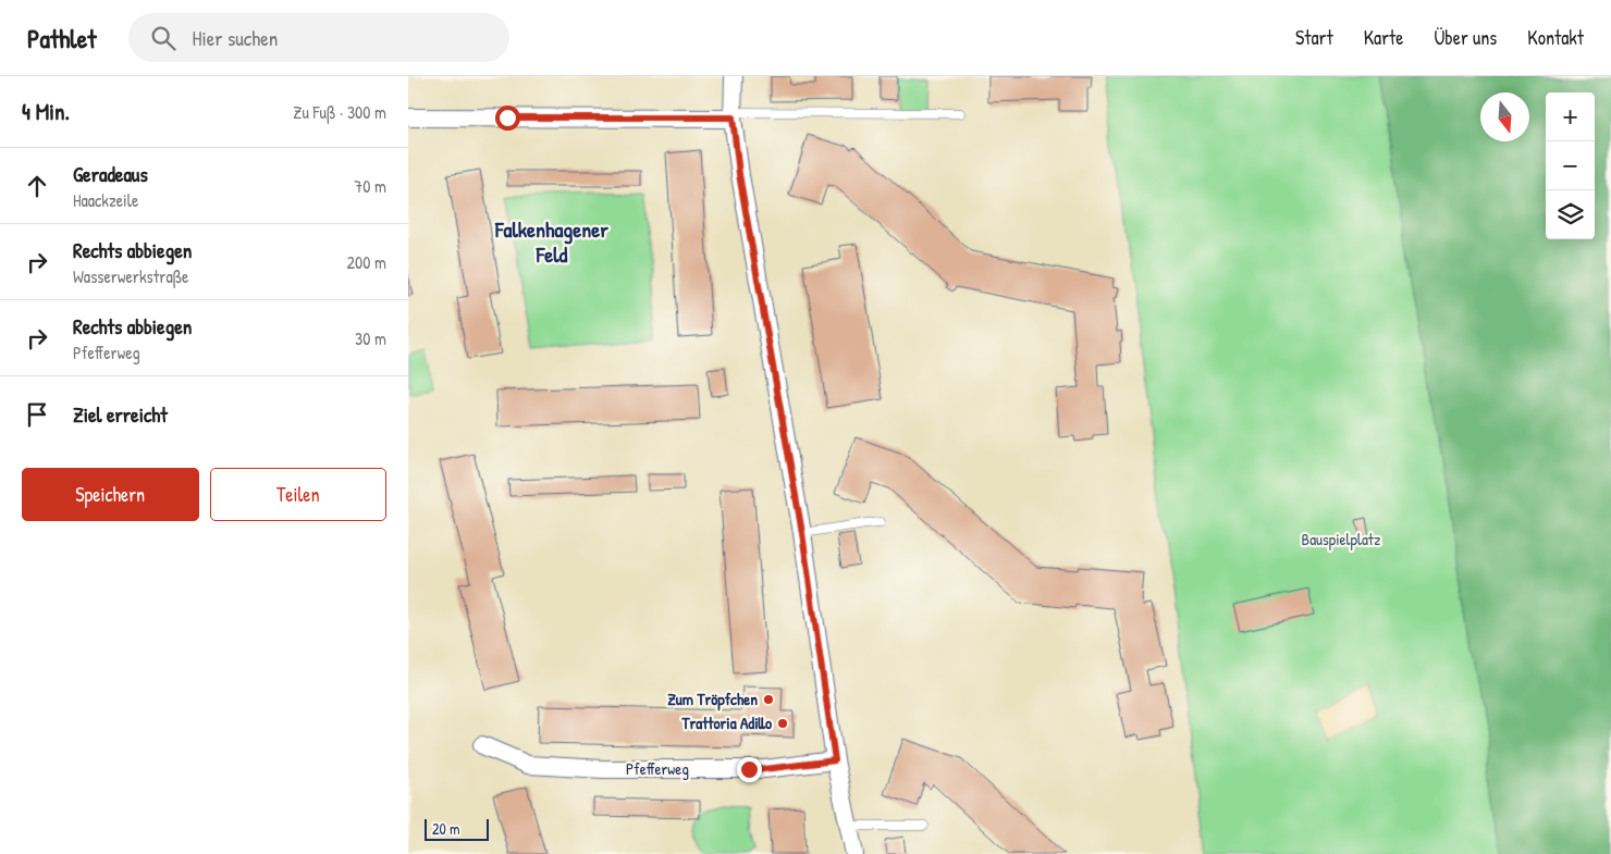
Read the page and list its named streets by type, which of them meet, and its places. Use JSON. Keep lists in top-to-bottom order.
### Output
{
  "streets": {
    "street": ["Pfefferweg"]
  },
  "districts": ["Falkenhagener Feld"],
  "parks": ["Bauspielplatz"],
  "places": ["Zum Tröpfchen", "Trattoria Adillo"],
  "scale_bar": "20 m",
  "north": "bottom",
  "page": {
    "header": "Pathlet",
    "search": "Hier suchen",
    "nav": [
      "Start",
      "Karte",
      "Über uns",
      "Kontakt"
    ],
    "heading": ["4 Min.", "Zu Fuß · 300 m"],
    "map_buttons": ["+", "−"],
    "list": [
      ["Geradeaus", "Haackzeile", "70 m"],
      ["Rechts abbiegen", "Wasserwerkstraße", "200 m"],
      ["Rechts abbiegen", "Pfefferweg", "30 m"],
      "Ziel erreicht"
    ],
    "buttons": ["Speichern", "Teilen"],
    "scale": "20 m"
  }
}
